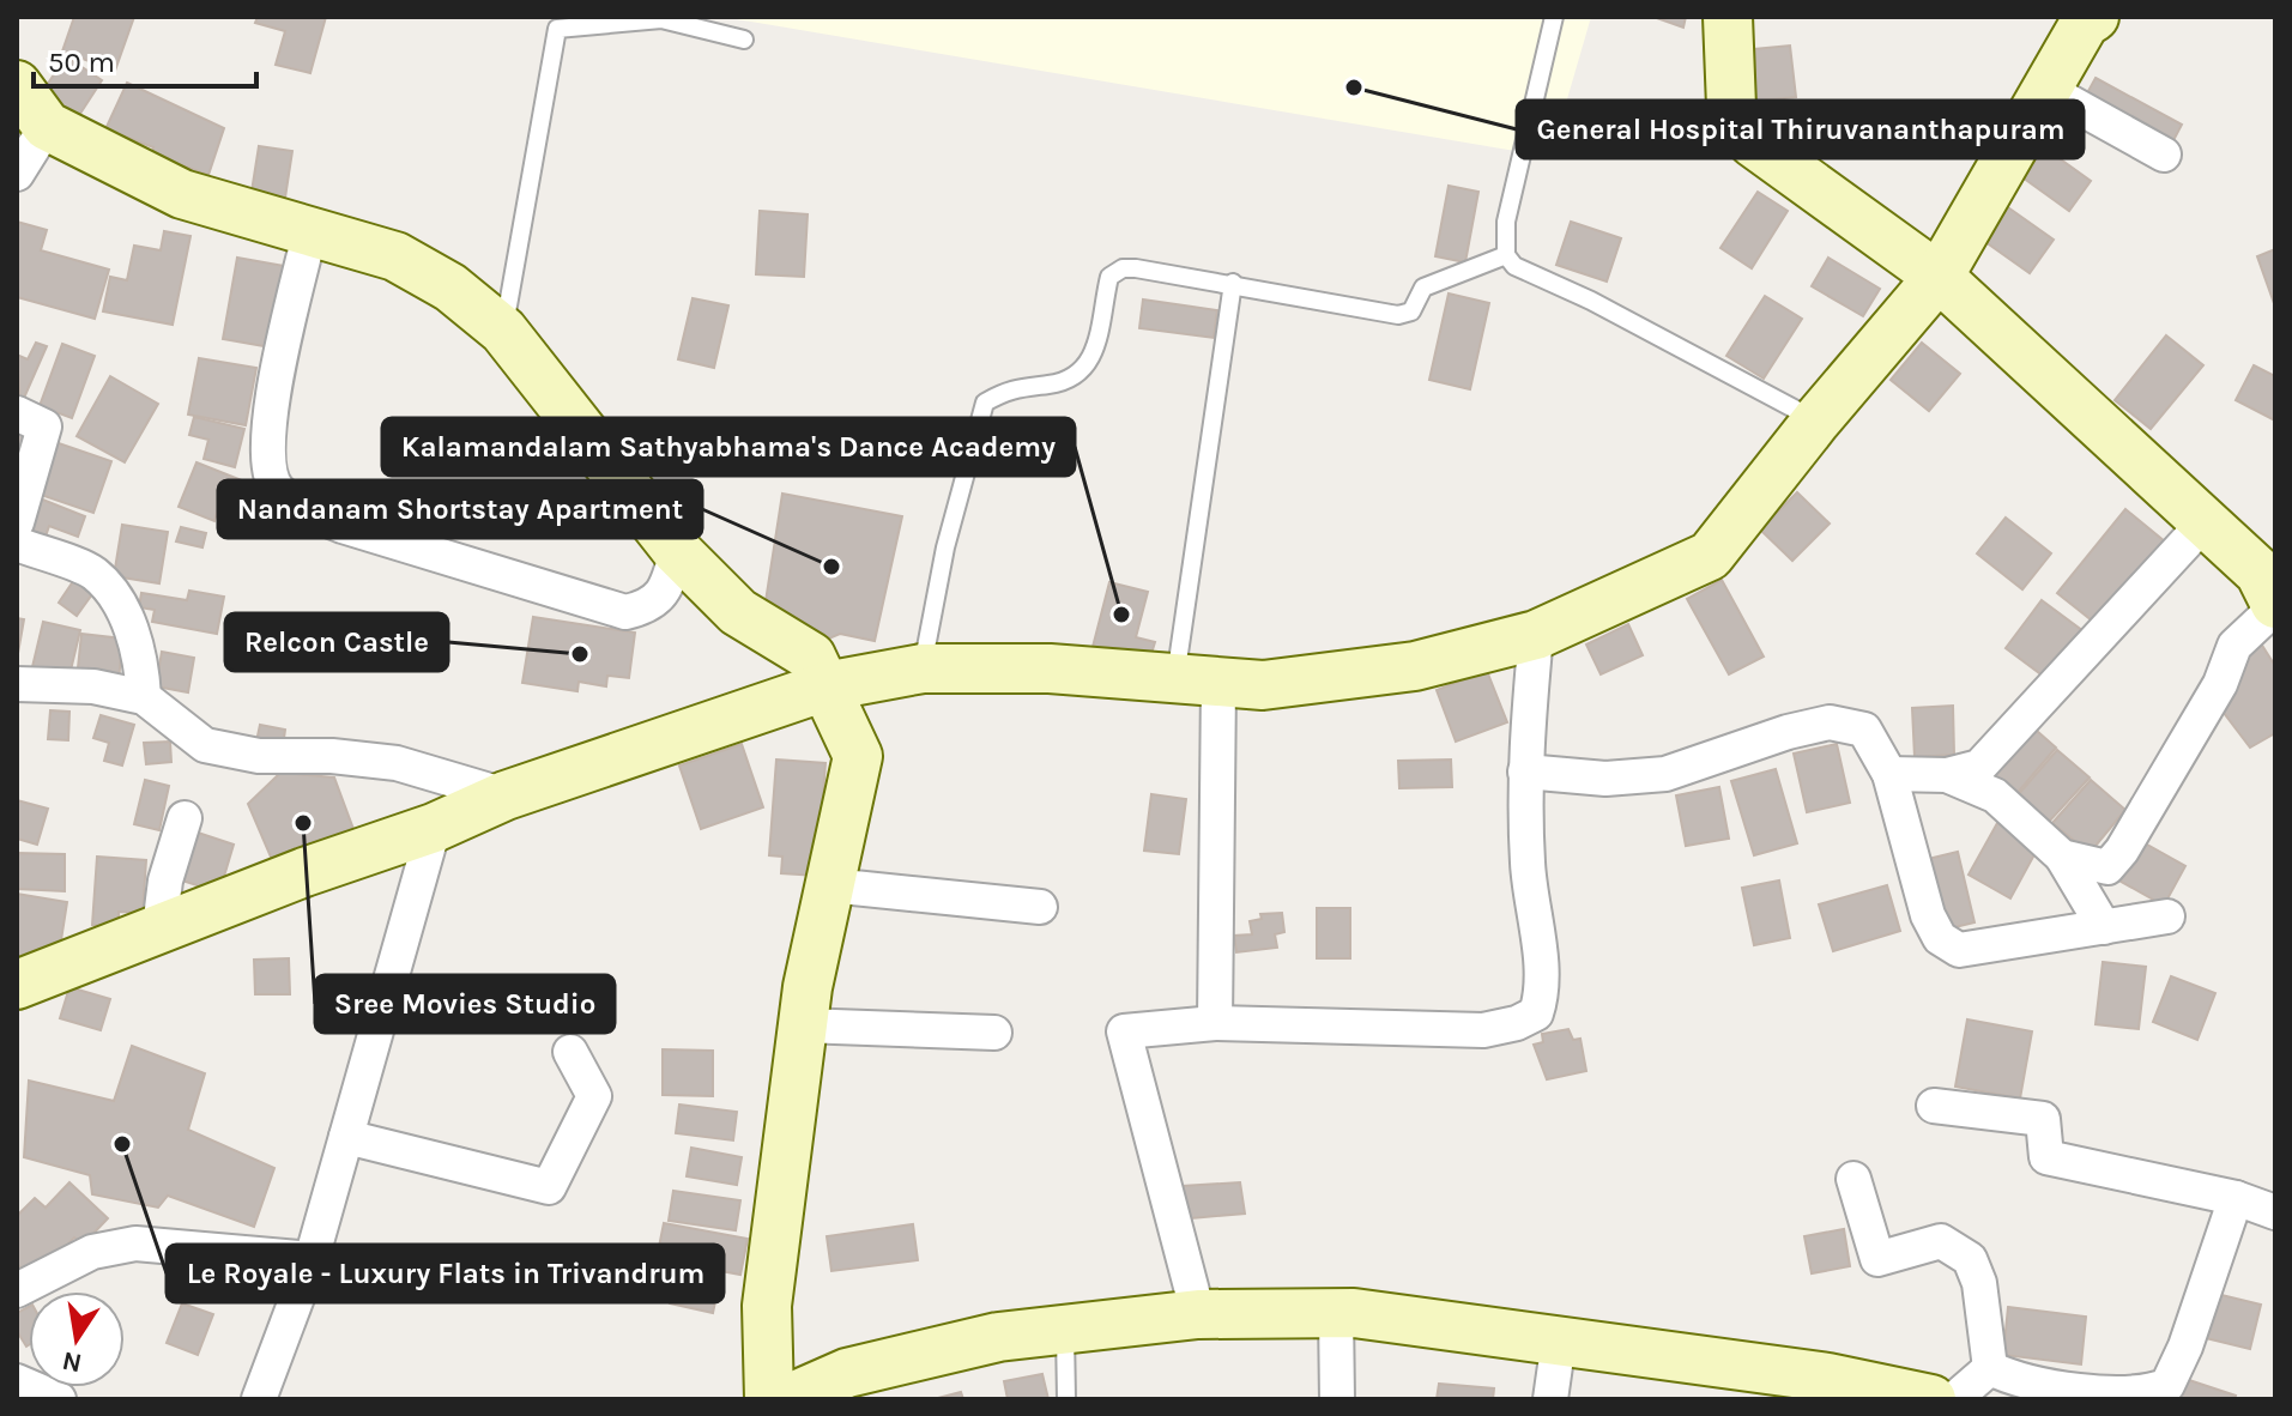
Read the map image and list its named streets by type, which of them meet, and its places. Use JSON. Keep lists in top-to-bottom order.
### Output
{
  "places": [
    "General Hospital Thiruvananthapuram",
    "Nandanam Shortstay Apartment",
    "Kalamandalam Sathyabhama's Dance Academy",
    "Relcon Castle",
    "Sree Movies Studio",
    "Le Royale - Luxury Flats in Trivandrum"
  ],
  "scale_bar": "50 m",
  "north": "bottom"
}
